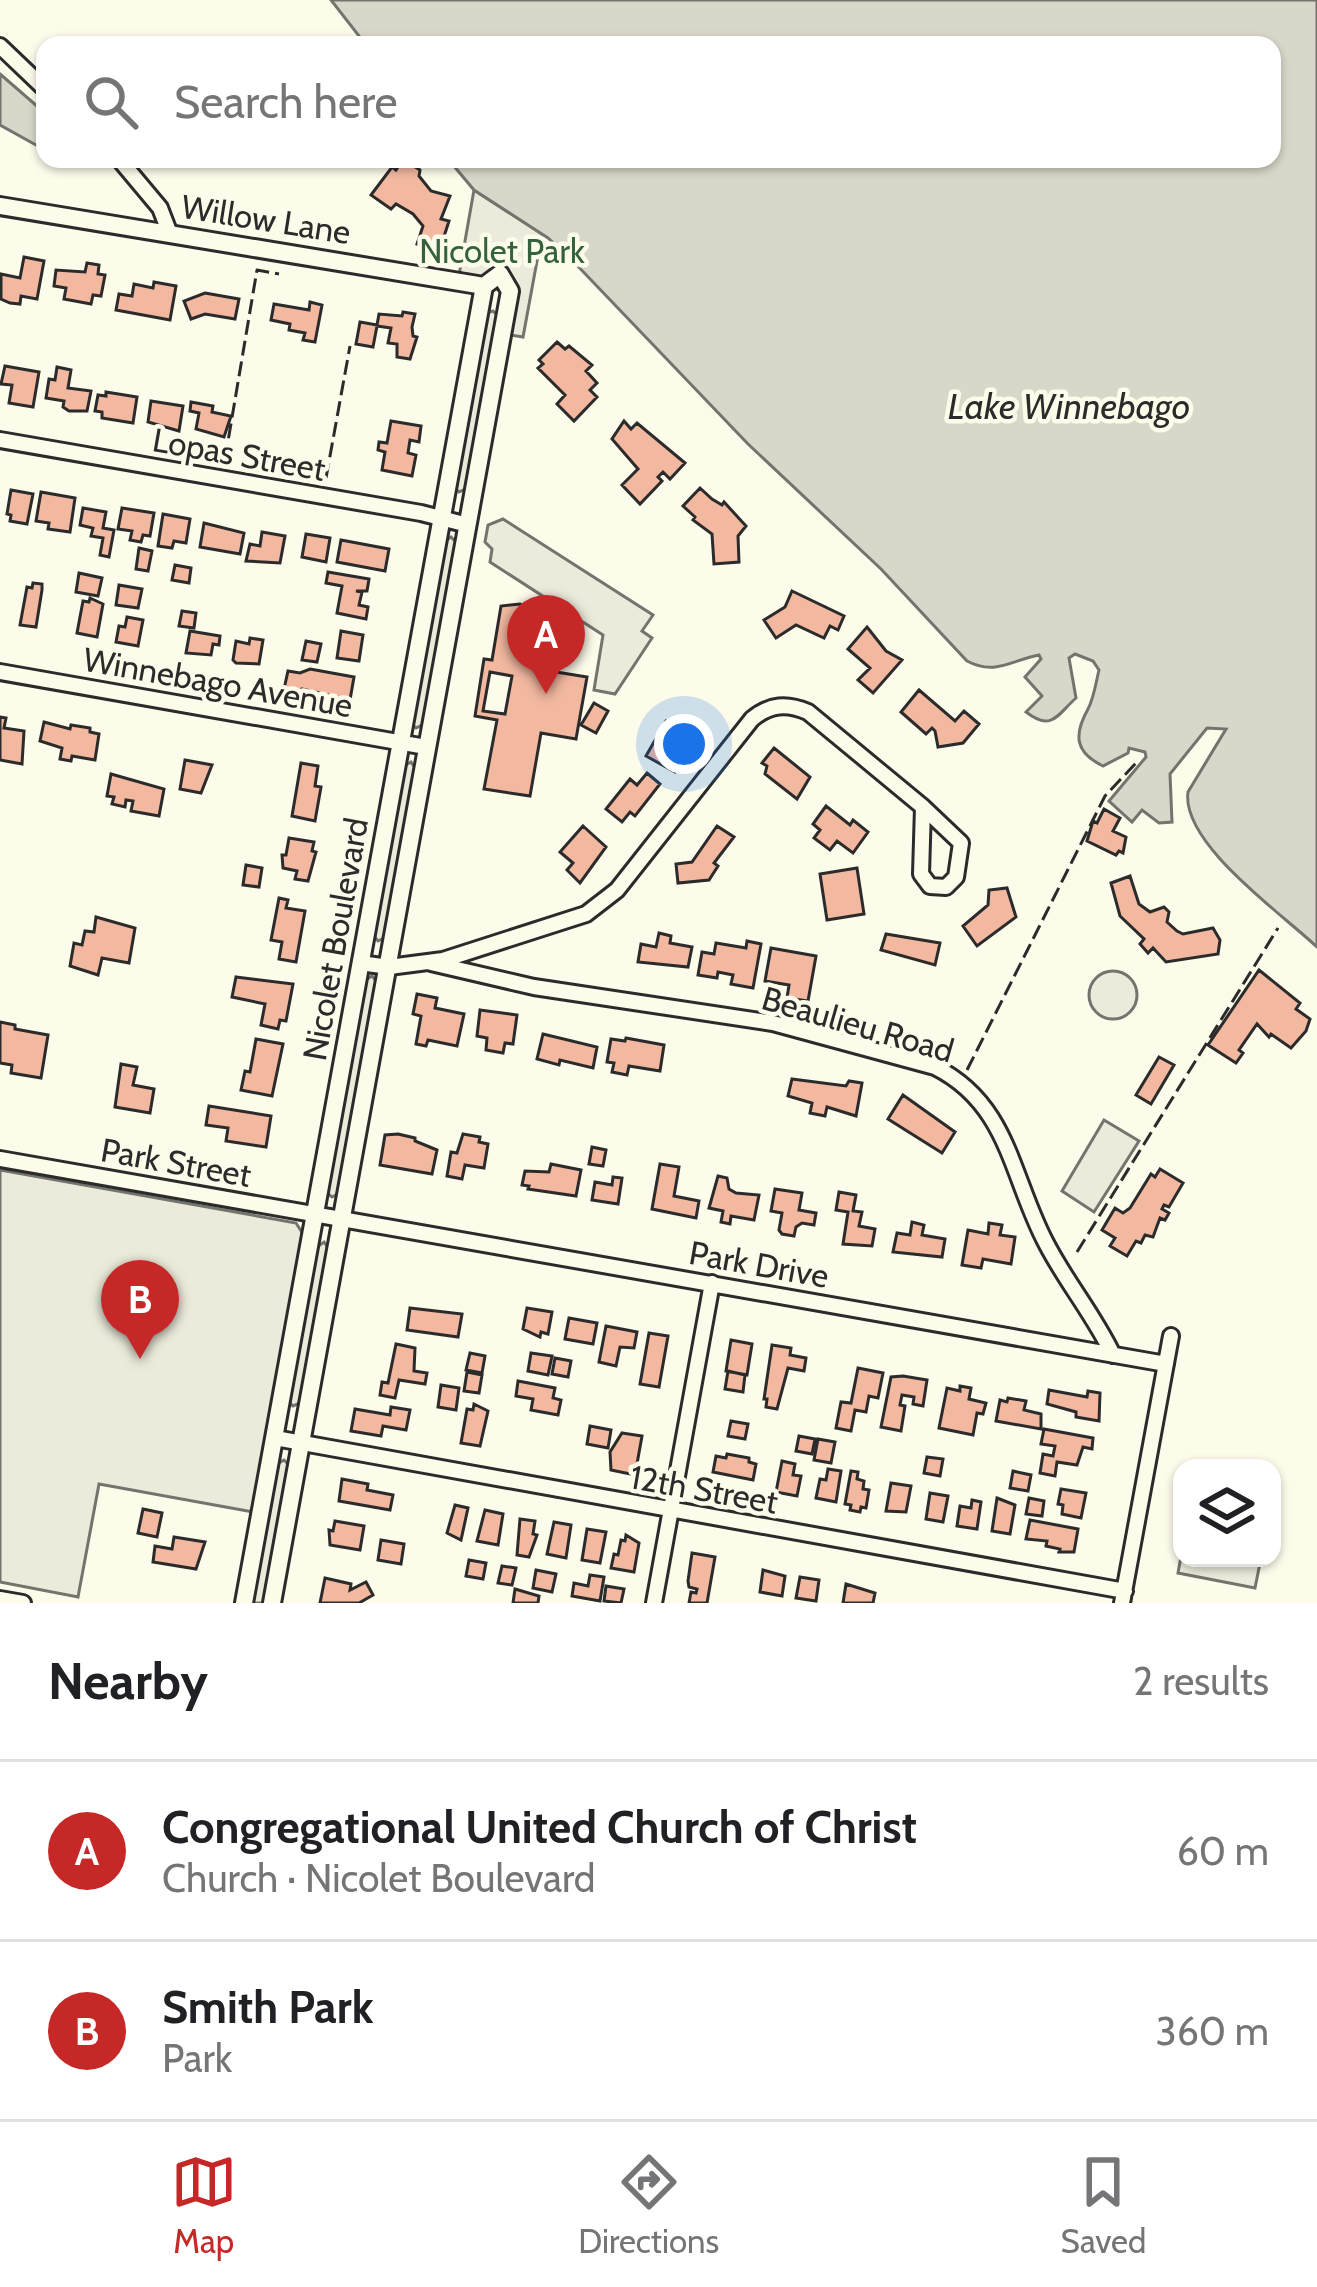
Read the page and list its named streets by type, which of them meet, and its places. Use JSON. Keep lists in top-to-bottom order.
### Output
{
  "streets": {
    "street": [
      "Willow Lane",
      "Lopas Street",
      "Winnebago Avenue",
      "Nicolet Boulevard",
      "Beaulieu Road",
      "Park Street",
      "Park Drive",
      "12th Street"
    ]
  },
  "crossings": [
    ["Willow Lane", "Nicolet Boulevard"],
    ["Lopas Street", "Nicolet Boulevard"],
    ["Winnebago Avenue", "Nicolet Boulevard"],
    ["Nicolet Boulevard", "Park Street"],
    ["Nicolet Boulevard", "Park Drive"],
    ["Nicolet Boulevard", "12th Street"],
    ["Beaulieu Road", "Park Drive"],
    ["Park Street", "Park Drive"]
  ],
  "water": ["Lake Winnebago"],
  "parks": ["Nicolet Park"],
  "page": {
    "search": "Search here",
    "pins": ["A", "B"],
    "heading": ["Nearby", "2 results"],
    "list": [
      {
        "mark": "A",
        "name": "Congregational United Church of Christ",
        "note": "Church · Nicolet Boulevard",
        "value": "60 m"
      },
      {
        "mark": "B",
        "name": "Smith Park",
        "note": "Park",
        "value": "360 m"
      }
    ],
    "nav": ["Map", "Directions", "Saved"]
  }
}
